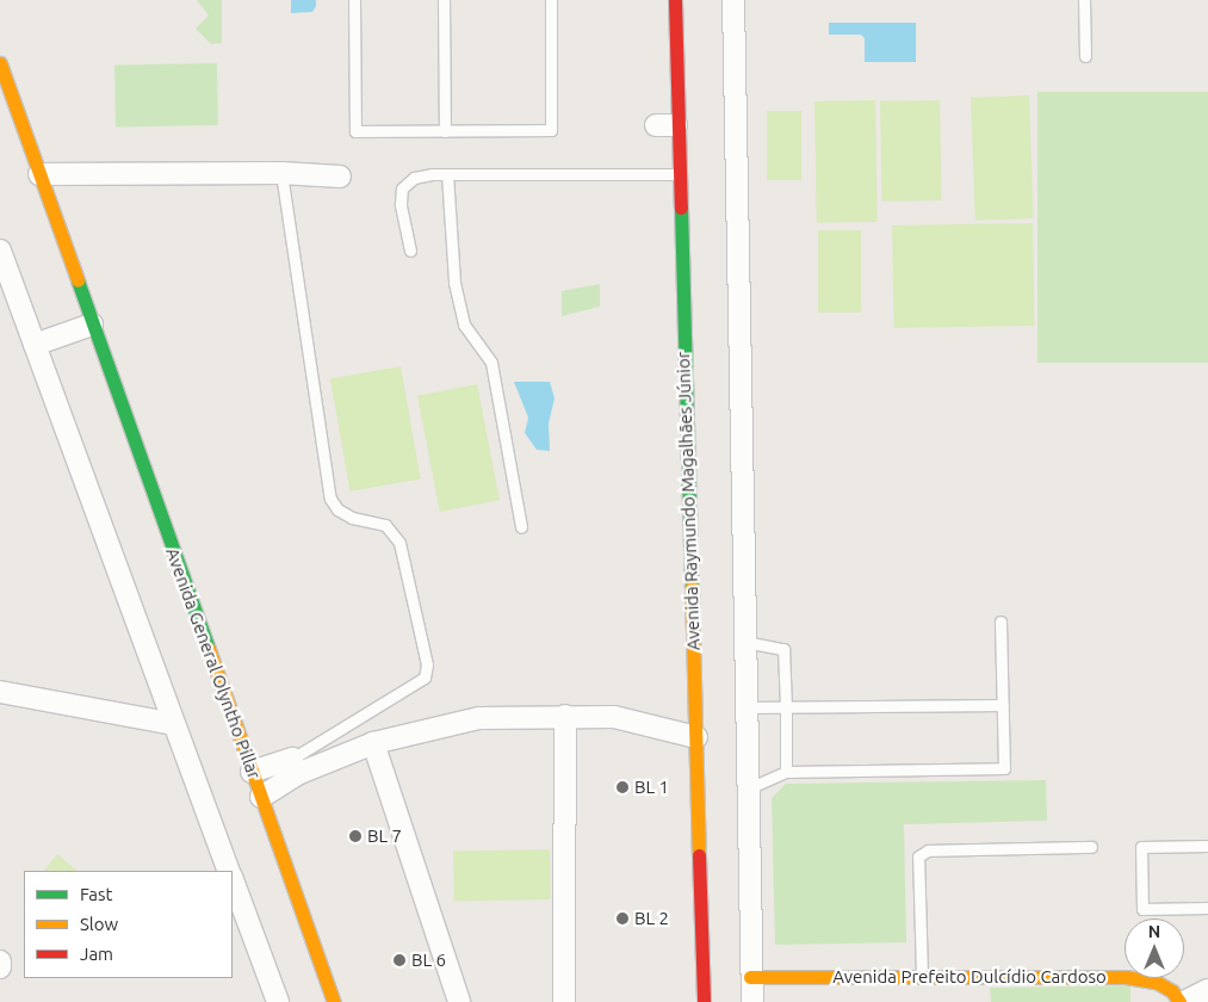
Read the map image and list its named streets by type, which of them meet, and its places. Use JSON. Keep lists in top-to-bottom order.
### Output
{
  "streets": {
    "street": ["Avenida Raymundo Magalhães Júnior", "Avenida General Olyntho Pillar", "Avenida Prefeito Dulcídio Cardoso"]
  },
  "places": [
    "BL 1",
    "BL 7",
    "BL 2",
    "BL 6"
  ],
  "legend": ["Fast", "Slow", "Jam"],
  "north": "top"
}
